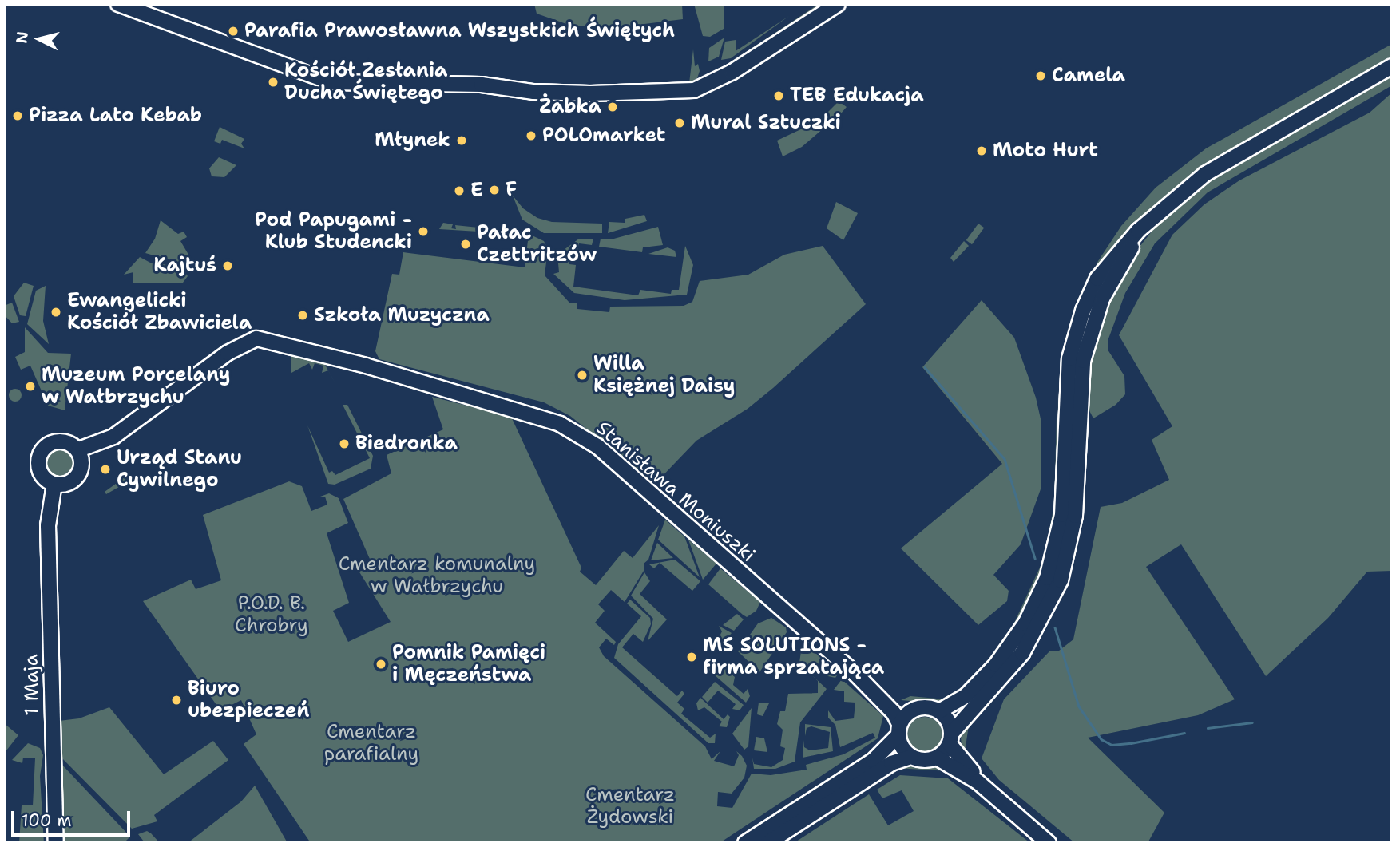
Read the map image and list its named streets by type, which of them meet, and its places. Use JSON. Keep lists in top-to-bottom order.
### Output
{
  "streets": {
    "street": ["Stanisława Moniuszki", "1 Maja"]
  },
  "crossings": [
    ["Stanisława Moniuszki", "1 Maja"]
  ],
  "parks": [
    "Cmentarz komunalny w Wałbrzychu",
    "P.O.D. B. Chrobry",
    "Cmentarz parafialny",
    "Cmentarz Żydowski"
  ],
  "places": [
    "Parafia Prawosławna Wszystkich Świętych",
    "Camela",
    "Kościół Zesłania Ducha Świętego",
    "TEB Edukacja",
    "Żabka",
    "Pizza Lato Kebab",
    "Mural Sztuczki",
    "POLOmarket",
    "Młynek",
    "Moto Hurt",
    "F",
    "E",
    "Pod Papugami - Klub Studencki",
    "Pałac Czettritzów",
    "Kajtuś",
    "Ewangelicki Kościół Zbawiciela",
    "Szkoła Muzyczna",
    "Willa Księżnej Daisy",
    "Muzeum Porcelany w Wałbrzychu",
    "Biedronka",
    "Urząd Stanu Cywilnego",
    "MS SOLUTIONS - firma sprzatająca",
    "Pomnik Pamięci i Męczeństwa",
    "Biuro ubezpieczeń"
  ],
  "scale_bar": "100 m",
  "north": "left"
}
